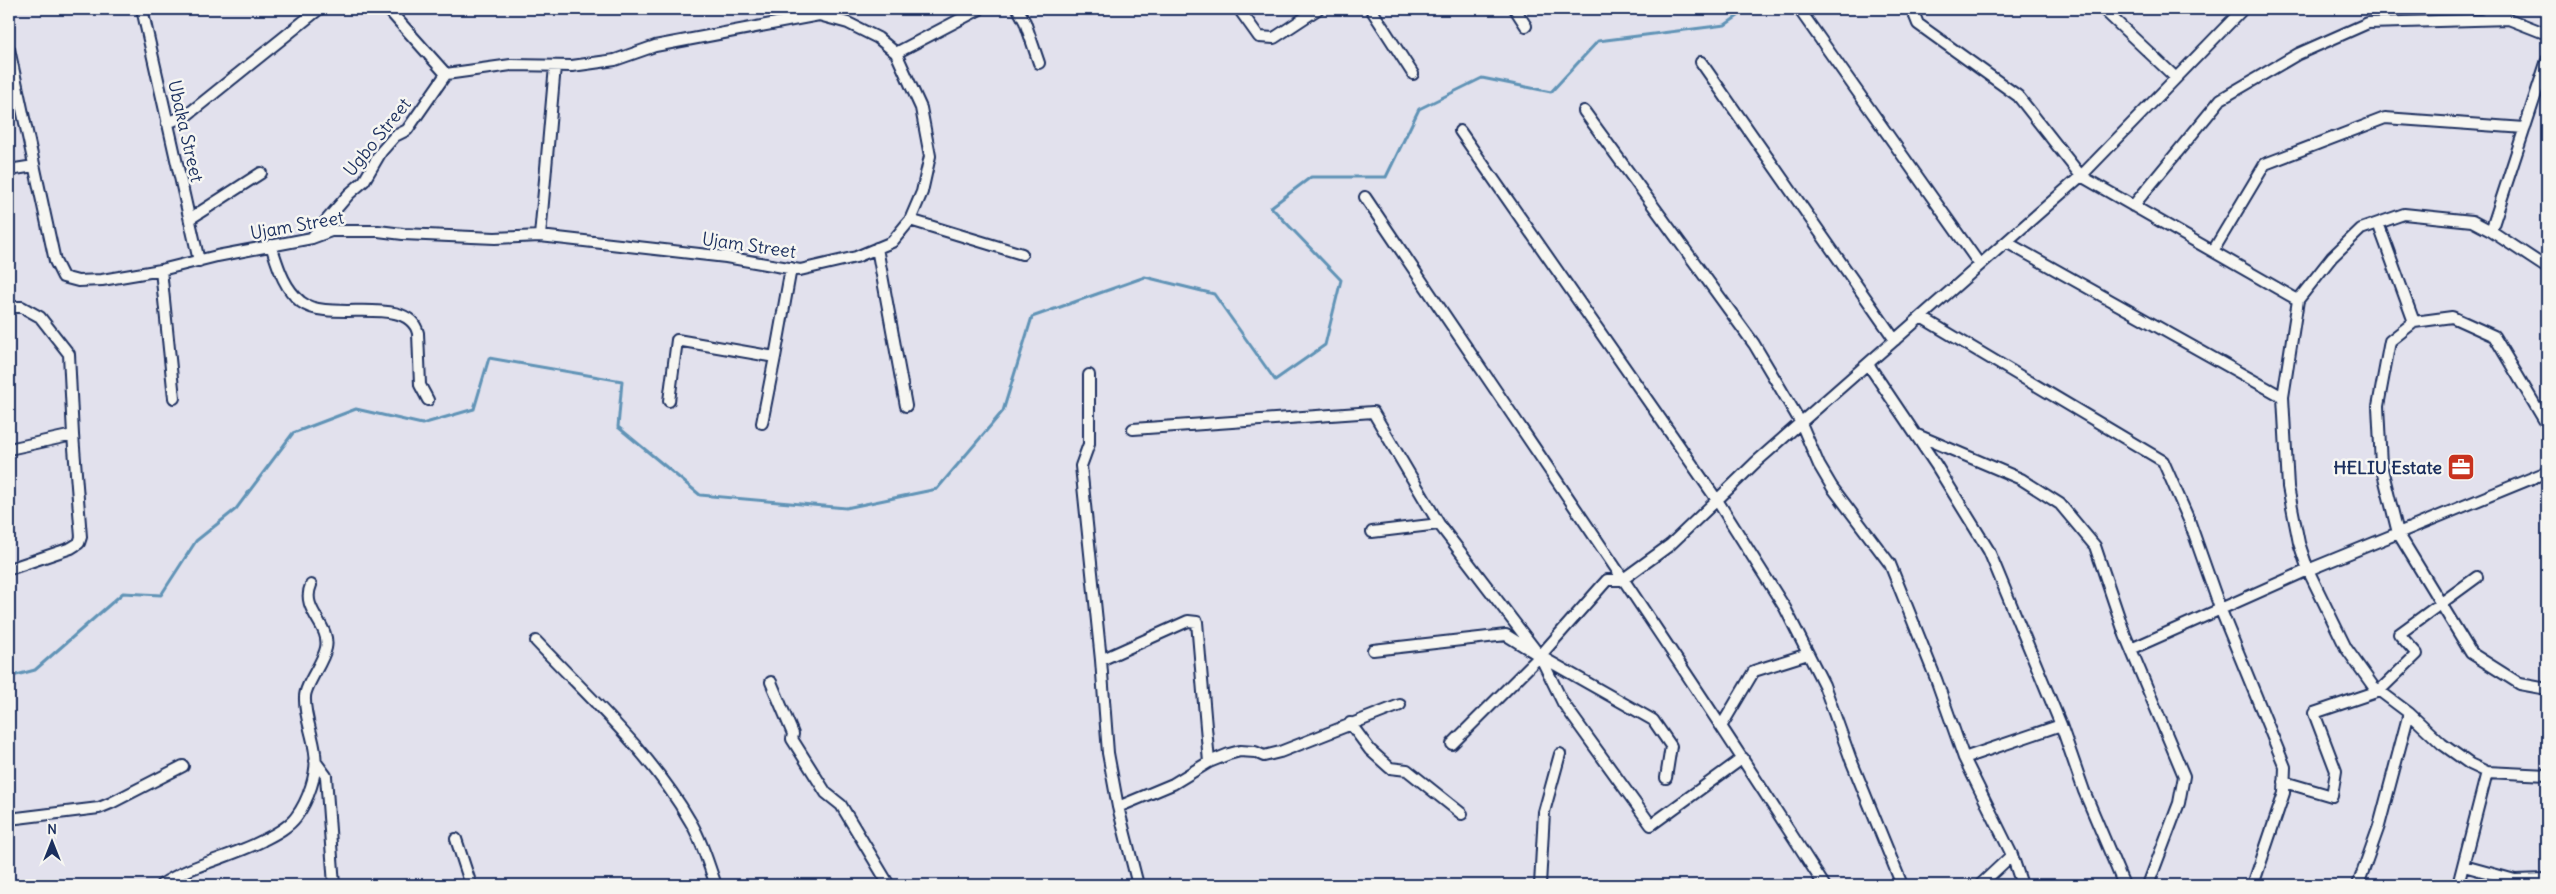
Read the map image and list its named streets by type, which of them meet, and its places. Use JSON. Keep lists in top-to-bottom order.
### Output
{
  "streets": {
    "street": ["Ubaka Street", "Ugbo Street", "Ujam Street"]
  },
  "crossings": [
    ["Ubaka Street", "Ujam Street"],
    ["Ugbo Street", "Ujam Street"]
  ],
  "places": {
    "office": ["HELIU Estate"]
  },
  "north": "top"
}
